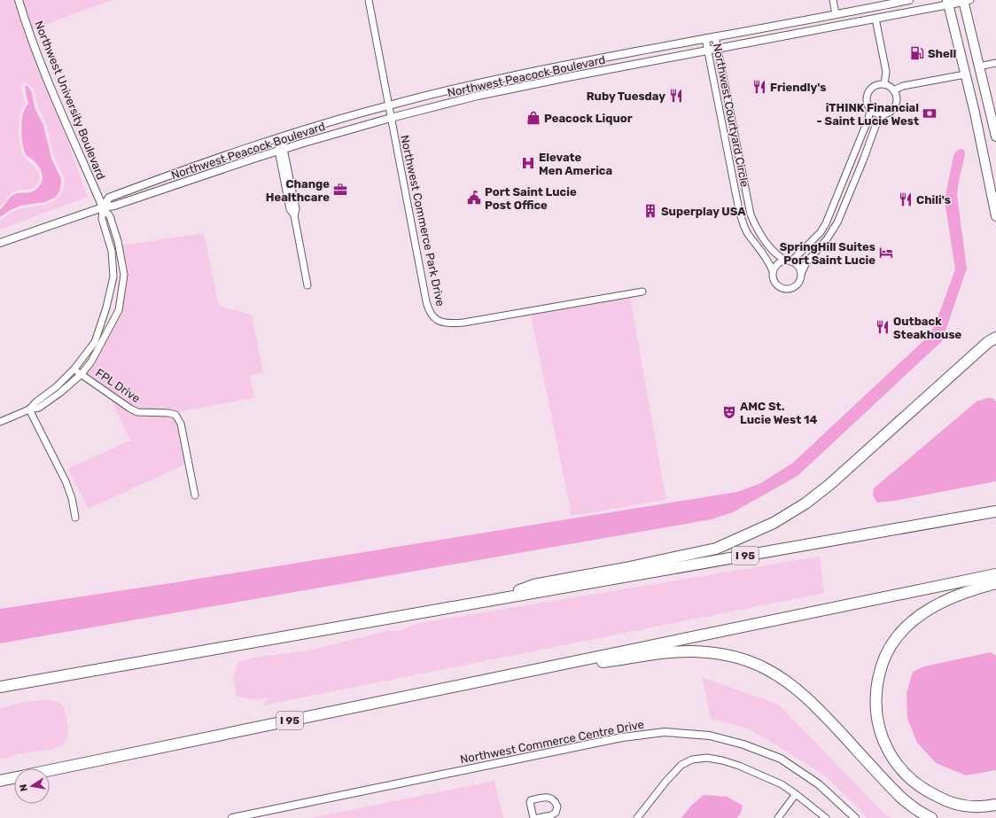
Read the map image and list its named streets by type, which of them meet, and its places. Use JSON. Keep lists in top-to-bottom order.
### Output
{
  "streets": {
    "highway": ["I 95"],
    "street": [
      "Northwest Peacock Boulevard",
      "Northwest University Boulevard",
      "Northwest Courtyard Circle",
      "Northwest Commerce Park Drive",
      "FPL Drive",
      "Northwest Commerce Centre Drive"
    ]
  },
  "crossings": [
    ["Northwest Peacock Boulevard", "Northwest University Boulevard"],
    ["Northwest Peacock Boulevard", "Northwest Courtyard Circle"],
    ["Northwest Peacock Boulevard", "Northwest Commerce Park Drive"]
  ],
  "places": {
    "fuel station": ["Shell"],
    "restaurant": [
      "Friendly's",
      "Ruby Tuesday",
      "Chili's",
      "Outback Steakhouse"
    ],
    "bank": ["iTHINK Financial - Saint Lucie West"],
    "shop": ["Peacock Liquor"],
    "hospital": ["Elevate Men America"],
    "office": ["Change Healthcare"],
    "public building": ["Port Saint Lucie Post Office"],
    "building": ["Superplay USA"],
    "hotel": ["SpringHill Suites Port Saint Lucie"],
    "theatre": ["AMC St. Lucie West 14"]
  },
  "north": "left"
}
